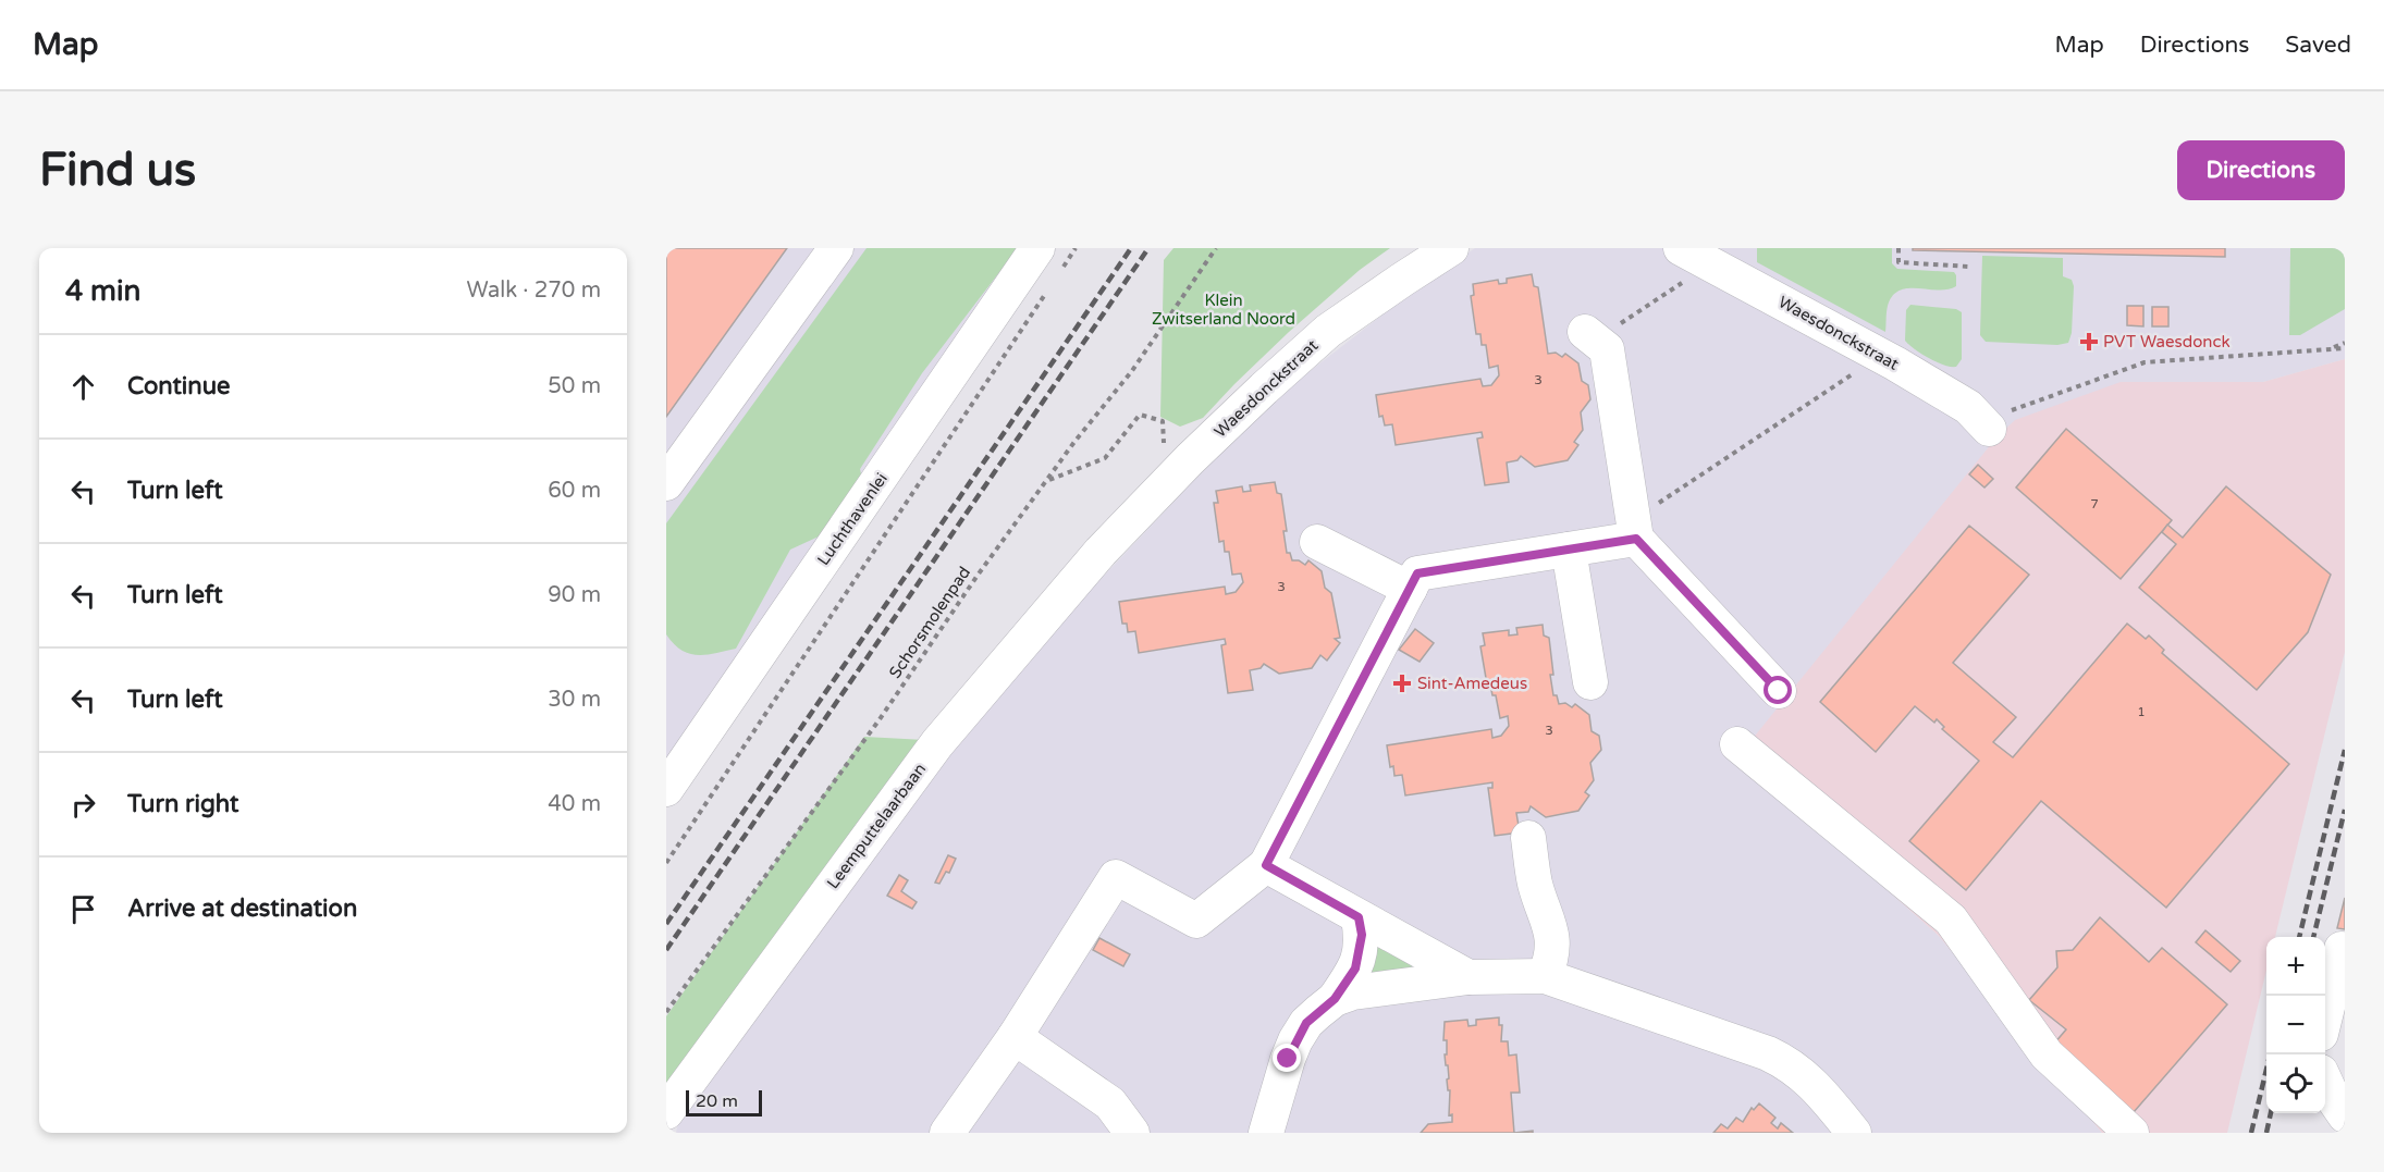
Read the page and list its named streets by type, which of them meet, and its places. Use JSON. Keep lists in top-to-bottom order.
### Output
{
  "streets": {
    "street": ["Waesdonckstraat", "Luchthavenlei", "Leemputtelaarbaan"],
    "path": ["Schorsmolenpad"]
  },
  "crossings": [
    ["Waesdonckstraat", "Leemputtelaarbaan"]
  ],
  "parks": ["Klein Zwitserland Noord"],
  "places": {
    "health": ["PVT Waesdonck", "Sint-Amedeus"]
  },
  "house_numbers": [
    "3",
    "7",
    "3",
    "1",
    "3"
  ],
  "scale_bar": "20 m",
  "page": {
    "header": "Map",
    "nav": ["Map", "Directions", "Saved"],
    "buttons": "Directions",
    "title": "Find us",
    "heading": ["4 min", "Walk · 270 m"],
    "list": [
      ["Continue", "50 m"],
      ["Turn left", "60 m"],
      ["Turn left", "90 m"],
      ["Turn left", "30 m"],
      ["Turn right", "40 m"],
      "Arrive at destination"
    ],
    "map_buttons": ["+", "−"],
    "scale": "20 m"
  }
}
